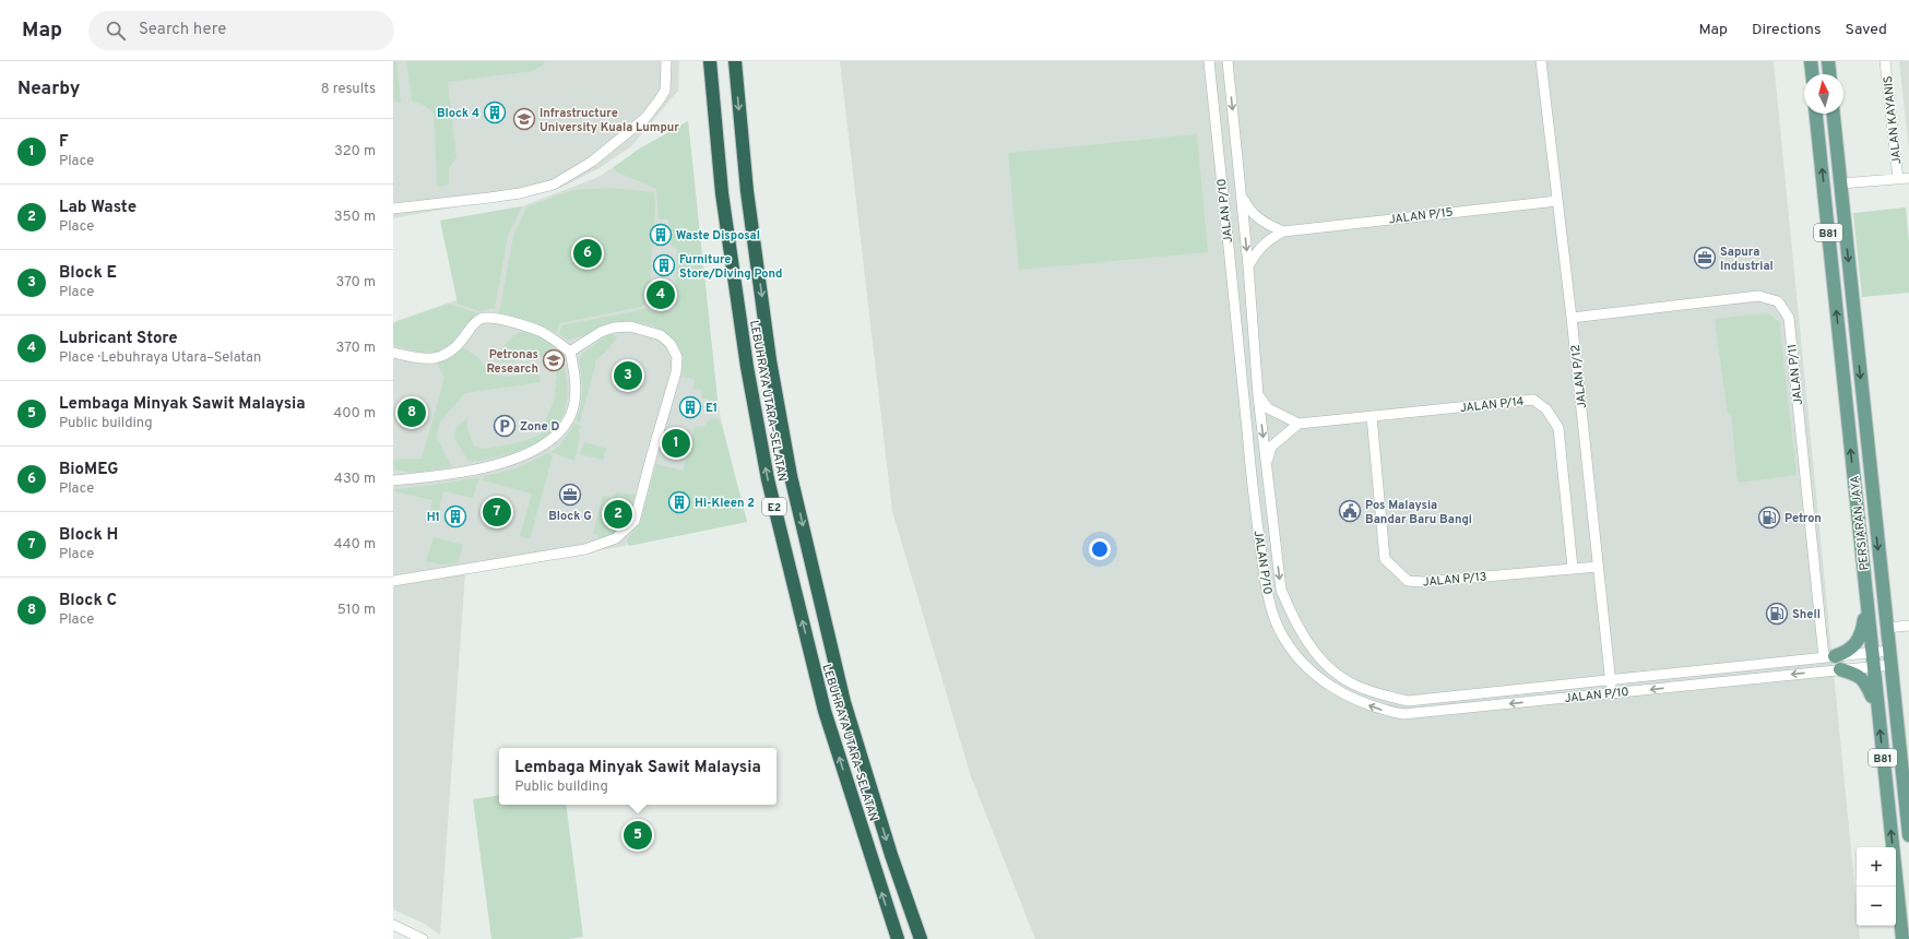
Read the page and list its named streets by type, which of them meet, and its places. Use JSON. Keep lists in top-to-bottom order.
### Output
{
  "streets": {
    "highway": ["LEBUHRAYA UTARA–SELATAN", "E2"],
    "main road": ["B81", "PERSIARAN JAYA"],
    "street": [
      "JALAN KAYANIS",
      "JALAN P/10",
      "JALAN P/15",
      "JALAN P/11",
      "JALAN P/12",
      "JALAN P/14",
      "JALAN P/13"
    ]
  },
  "crossings": [
    ["JALAN P/10", "JALAN P/15"],
    ["JALAN P/10", "JALAN P/11"],
    ["JALAN P/10", "JALAN P/12"],
    ["JALAN P/10", "PERSIARAN JAYA"],
    ["JALAN P/15", "JALAN P/12"],
    ["JALAN P/11", "JALAN P/12"],
    ["JALAN P/12", "JALAN P/13"],
    ["JALAN P/14", "JALAN P/13"]
  ],
  "places": {
    "building": [
      "Block 4",
      "Waste Disposal",
      "Furniture Store/Diving Pond",
      "E1",
      "Hi-Kleen 2",
      "H1"
    ],
    "school or university": ["Infrastructure University Kuala Lumpur", "Petronas Research"],
    "office": ["Sapura Industrial", "Block G"],
    "parking": ["Zone D"],
    "public building": ["Pos Malaysia Bandar Baru Bangi"],
    "fuel station": ["Petron", "Shell"]
  },
  "north": "top",
  "page": {
    "header": "Map",
    "search": "Search here",
    "nav": ["Map", "Directions", "Saved"],
    "heading": ["Nearby", "8 results"],
    "list": [
      {
        "mark": "1",
        "name": "F",
        "note": "Place",
        "value": "320 m"
      },
      {
        "mark": "2",
        "name": "Lab Waste",
        "note": "Place",
        "value": "350 m"
      },
      {
        "mark": "3",
        "name": "Block E",
        "note": "Place",
        "value": "370 m"
      },
      {
        "mark": "4",
        "name": "Lubricant Store",
        "note": "Place · Lebuhraya Utara–Selatan",
        "value": "370 m"
      },
      {
        "mark": "5",
        "name": "Lembaga Minyak Sawit Malaysia",
        "note": "Public building",
        "value": "400 m"
      },
      {
        "mark": "6",
        "name": "BioMEG",
        "note": "Place",
        "value": "430 m"
      },
      {
        "mark": "7",
        "name": "Block H",
        "note": "Place",
        "value": "440 m"
      },
      {
        "mark": "8",
        "name": "Block C",
        "note": "Place",
        "value": "510 m"
      }
    ],
    "pins": [
      "6",
      "4",
      "3",
      "8",
      "1",
      "7",
      "2",
      "5"
    ],
    "popup": ["Lembaga Minyak Sawit Malaysia", "Public building"],
    "map_buttons": ["+", "−"]
  }
}
